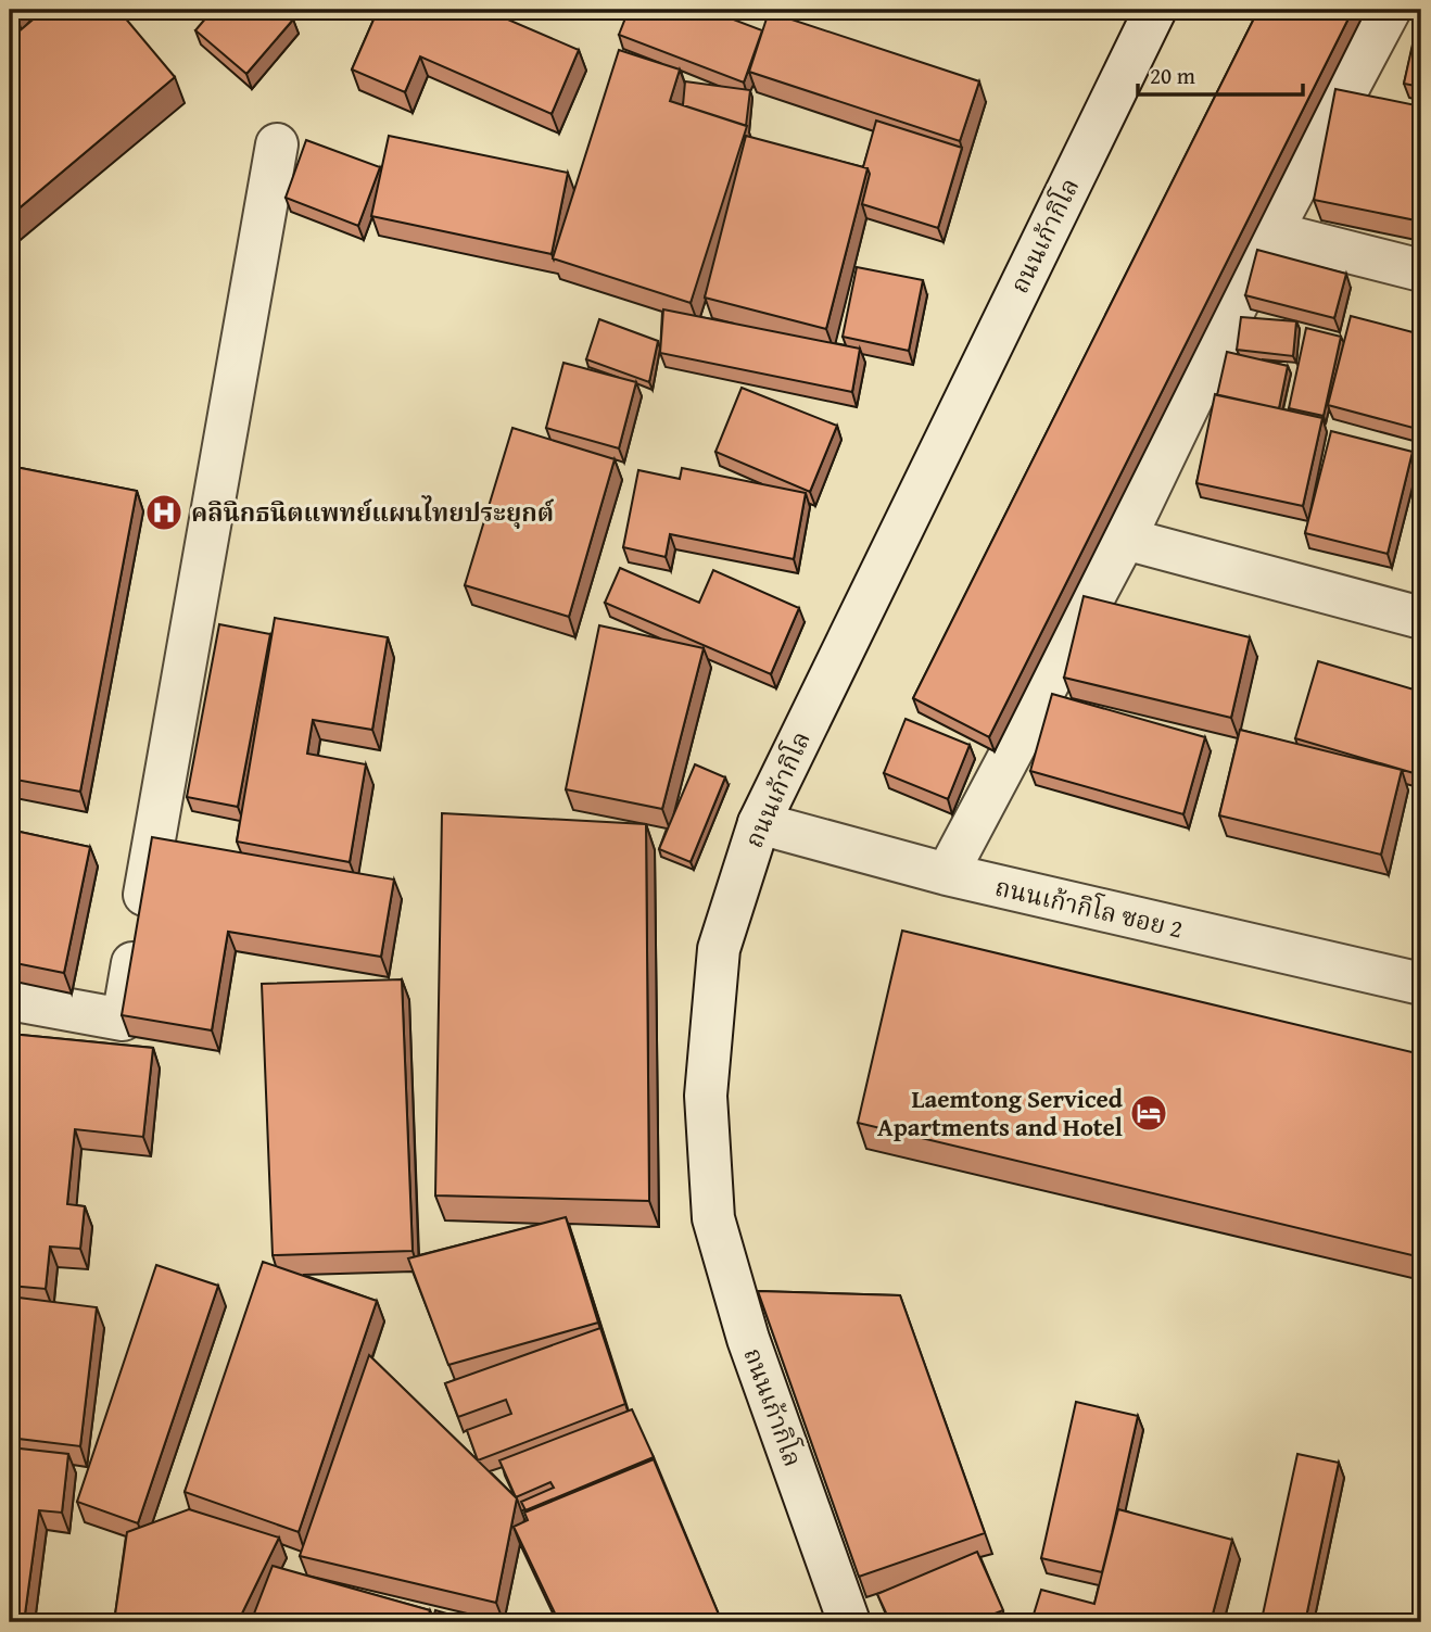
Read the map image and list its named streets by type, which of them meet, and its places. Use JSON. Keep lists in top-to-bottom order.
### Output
{
  "streets": {
    "street": ["ถนนเก้ากิโล", "ถนนเก้ากิโล ซอย 2"]
  },
  "crossings": [
    ["ถนนเก้ากิโล", "ถนนเก้ากิโล ซอย 2"]
  ],
  "places": {
    "hospital": ["คลินิกธนิตแพทย์แผนไทยประยุกต์"],
    "hotel": ["Laemtong Serviced Apartments and Hotel"]
  },
  "scale_bar": "20 m"
}
